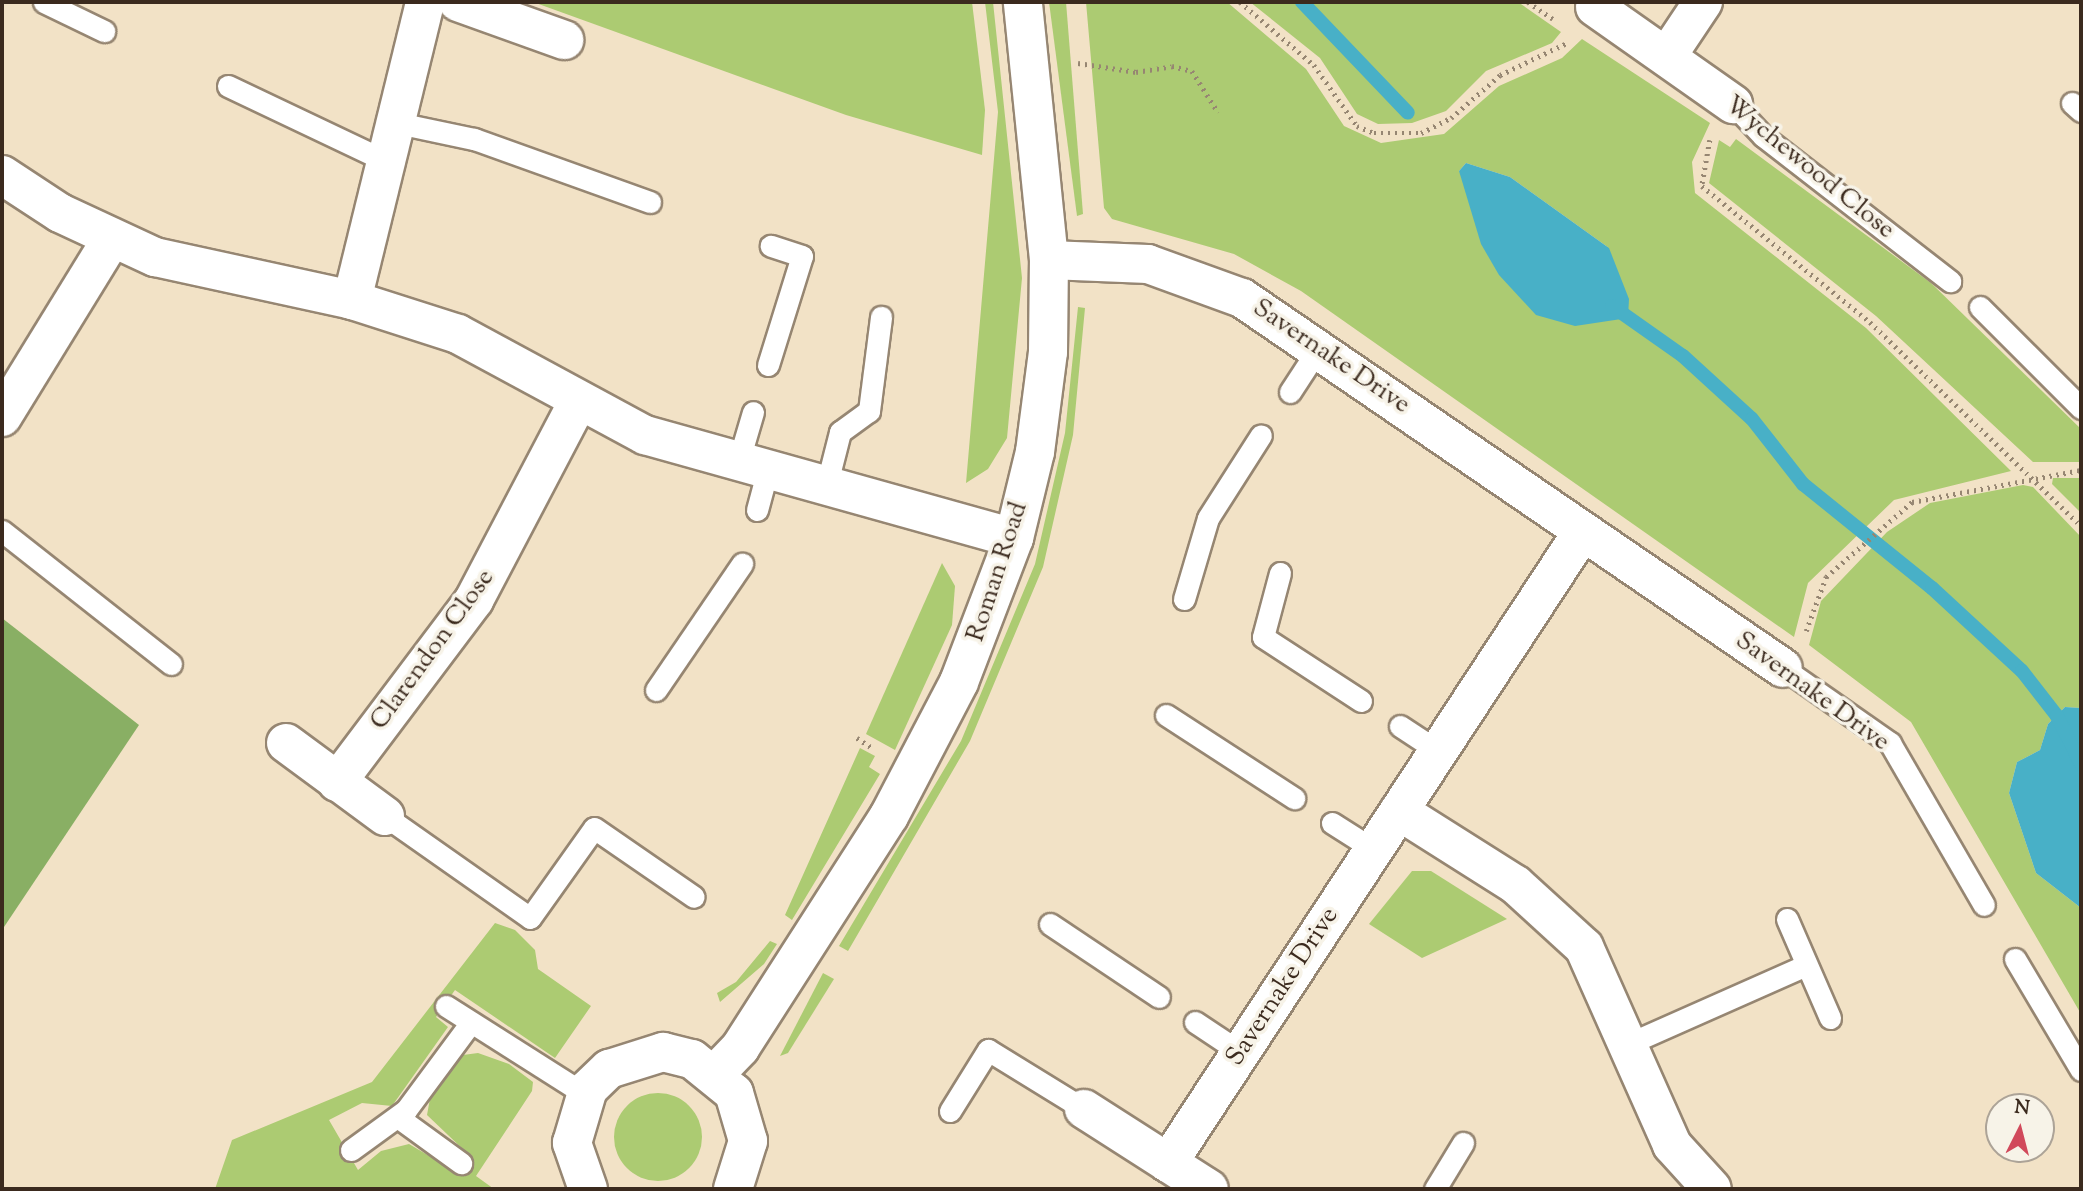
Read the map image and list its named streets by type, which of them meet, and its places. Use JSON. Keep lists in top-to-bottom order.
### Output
{
  "streets": {
    "street": [
      "Wychewood Close",
      "Savernake Drive",
      "Roman Road",
      "Clarendon Close"
    ]
  },
  "crossings": [
    ["Savernake Drive", "Roman Road"]
  ],
  "north": "top"
}
